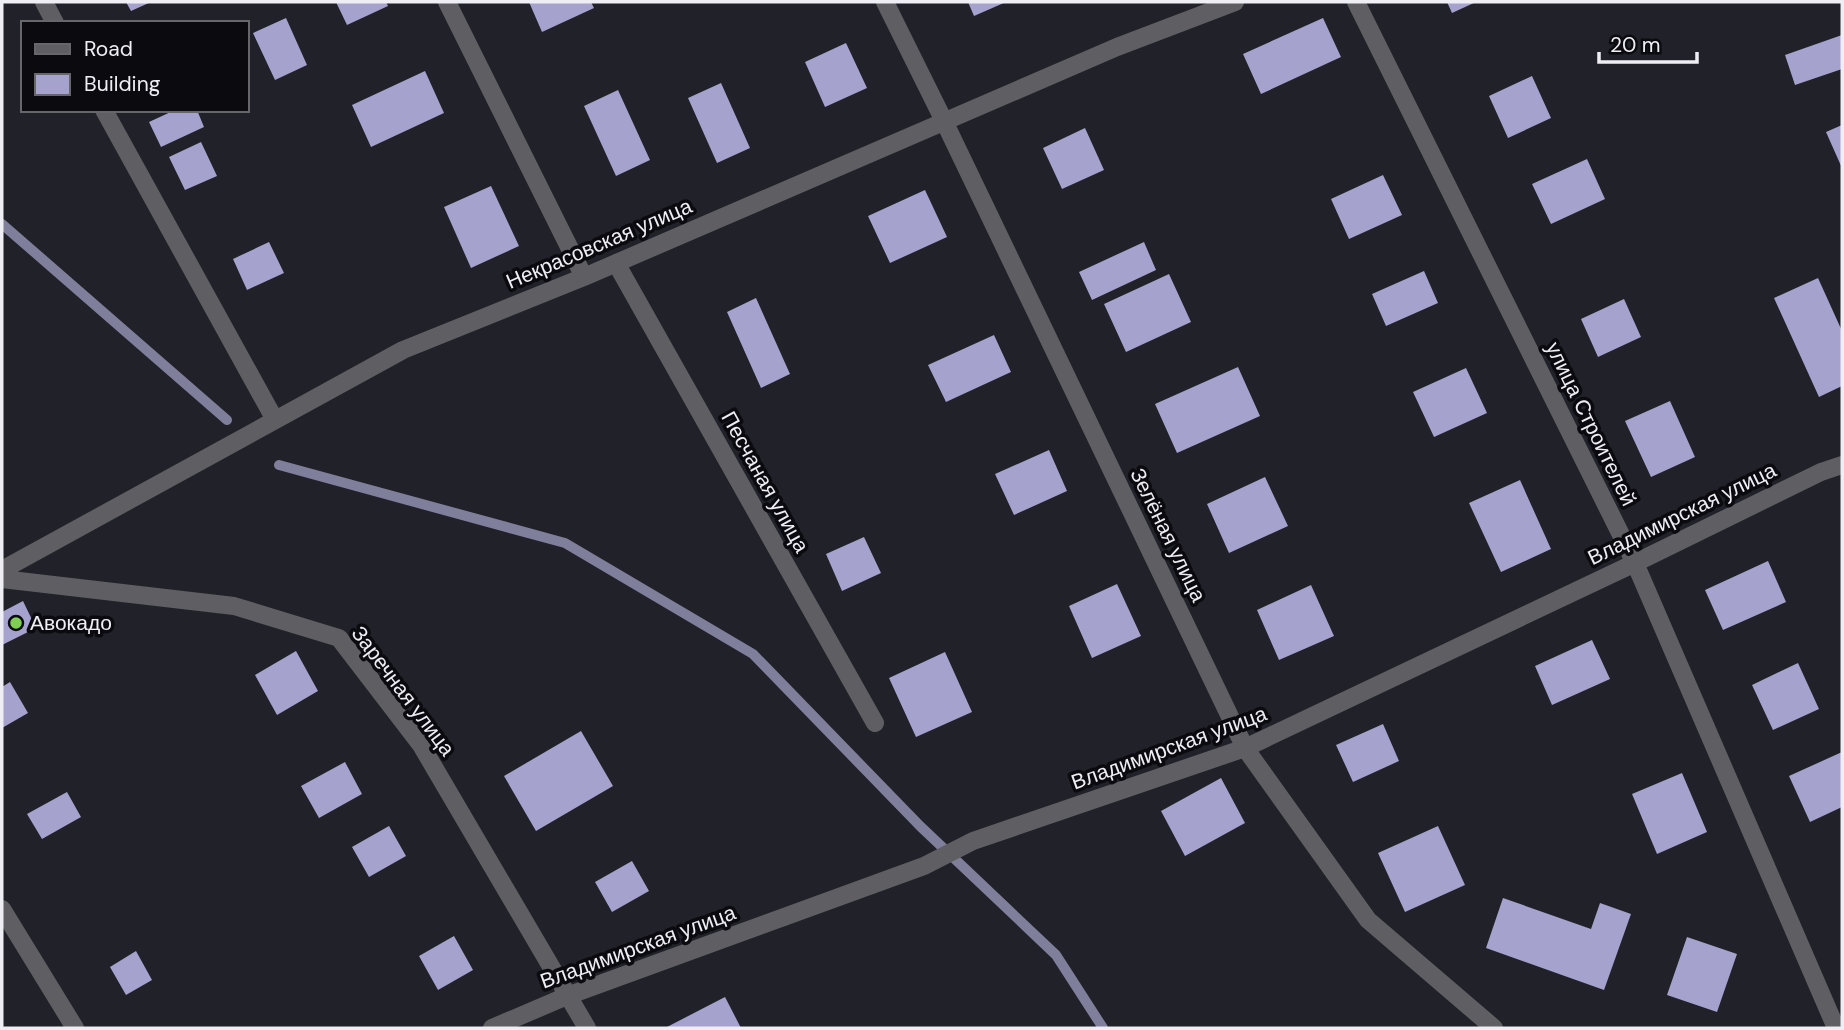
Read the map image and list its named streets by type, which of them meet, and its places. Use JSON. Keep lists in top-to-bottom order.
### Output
{
  "streets": {
    "street": [
      "Некрасовская улица",
      "улица Строителей",
      "Песчаная улица",
      "Владимирская улица",
      "Зелёная улица",
      "Заречная улица"
    ]
  },
  "crossings": [
    ["Некрасовская улица", "Песчаная улица"],
    ["Некрасовская улица", "Зелёная улица"],
    ["улица Строителей", "Владимирская улица"],
    ["Владимирская улица", "Зелёная улица"],
    ["Владимирская улица", "Заречная улица"]
  ],
  "places": ["Авокадо"],
  "legend": ["Road", "Building"],
  "scale_bar": "20 m"
}
